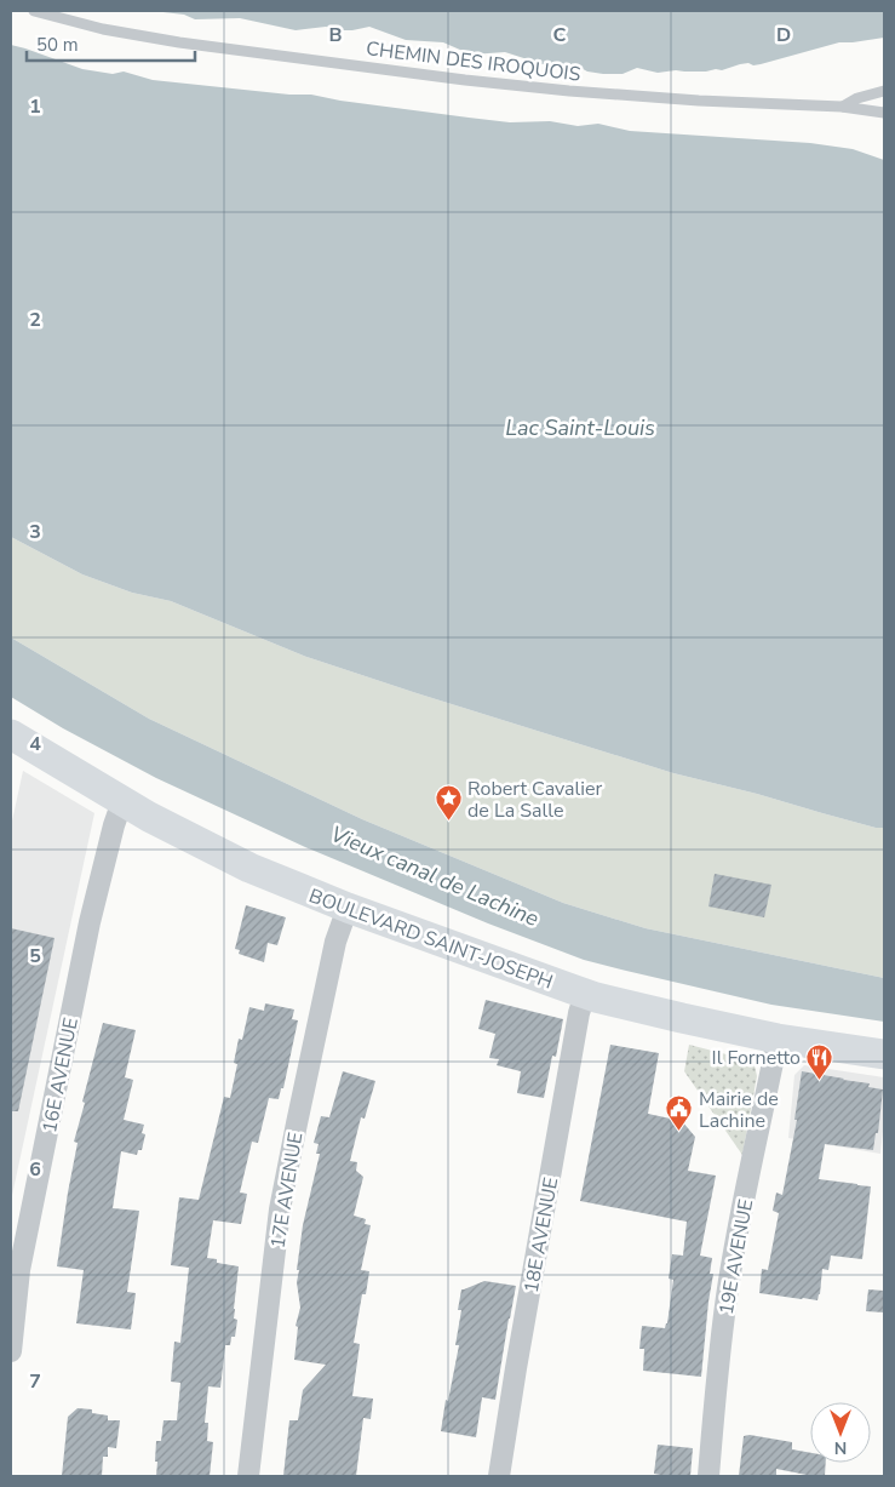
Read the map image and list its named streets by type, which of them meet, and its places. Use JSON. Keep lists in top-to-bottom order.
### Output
{
  "streets": {
    "street": [
      "BOULEVARD SAINT-JOSEPH",
      "16E AVENUE",
      "17E AVENUE",
      "18E AVENUE",
      "19E AVENUE"
    ],
    "lane": ["CHEMIN DES IROQUOIS"]
  },
  "crossings": [
    ["BOULEVARD SAINT-JOSEPH", "16E AVENUE"],
    ["BOULEVARD SAINT-JOSEPH", "17E AVENUE"],
    ["BOULEVARD SAINT-JOSEPH", "18E AVENUE"],
    ["BOULEVARD SAINT-JOSEPH", "19E AVENUE"]
  ],
  "water": ["Lac Saint-Louis", "Vieux canal de Lachine"],
  "places": {
    "place": ["Robert Cavalier de La Salle"],
    "restaurant": ["Il Fornetto"],
    "public building": ["Mairie de Lachine"]
  },
  "scale_bar": "50 m",
  "north": "bottom",
  "grid": {
    "columns": ["B", "C", "D"],
    "rows": [
      "1",
      "2",
      "3",
      "4",
      "5",
      "6",
      "7"
    ]
  }
}
